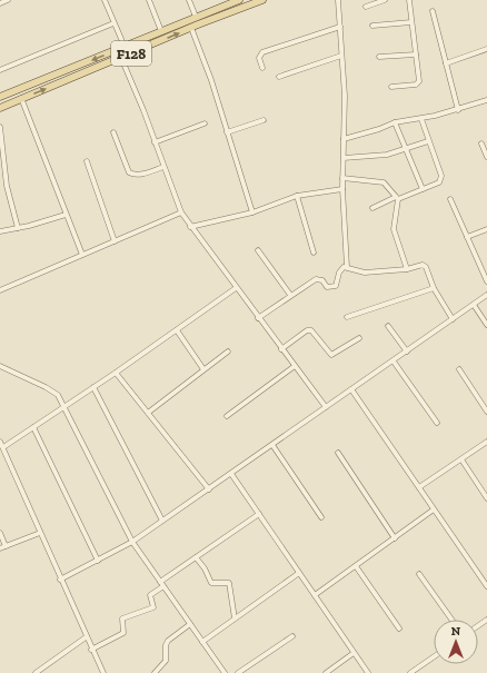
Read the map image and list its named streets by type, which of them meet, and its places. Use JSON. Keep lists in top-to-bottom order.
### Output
{
  "streets": {
    "main road": ["F128"]
  },
  "north": "top"
}
